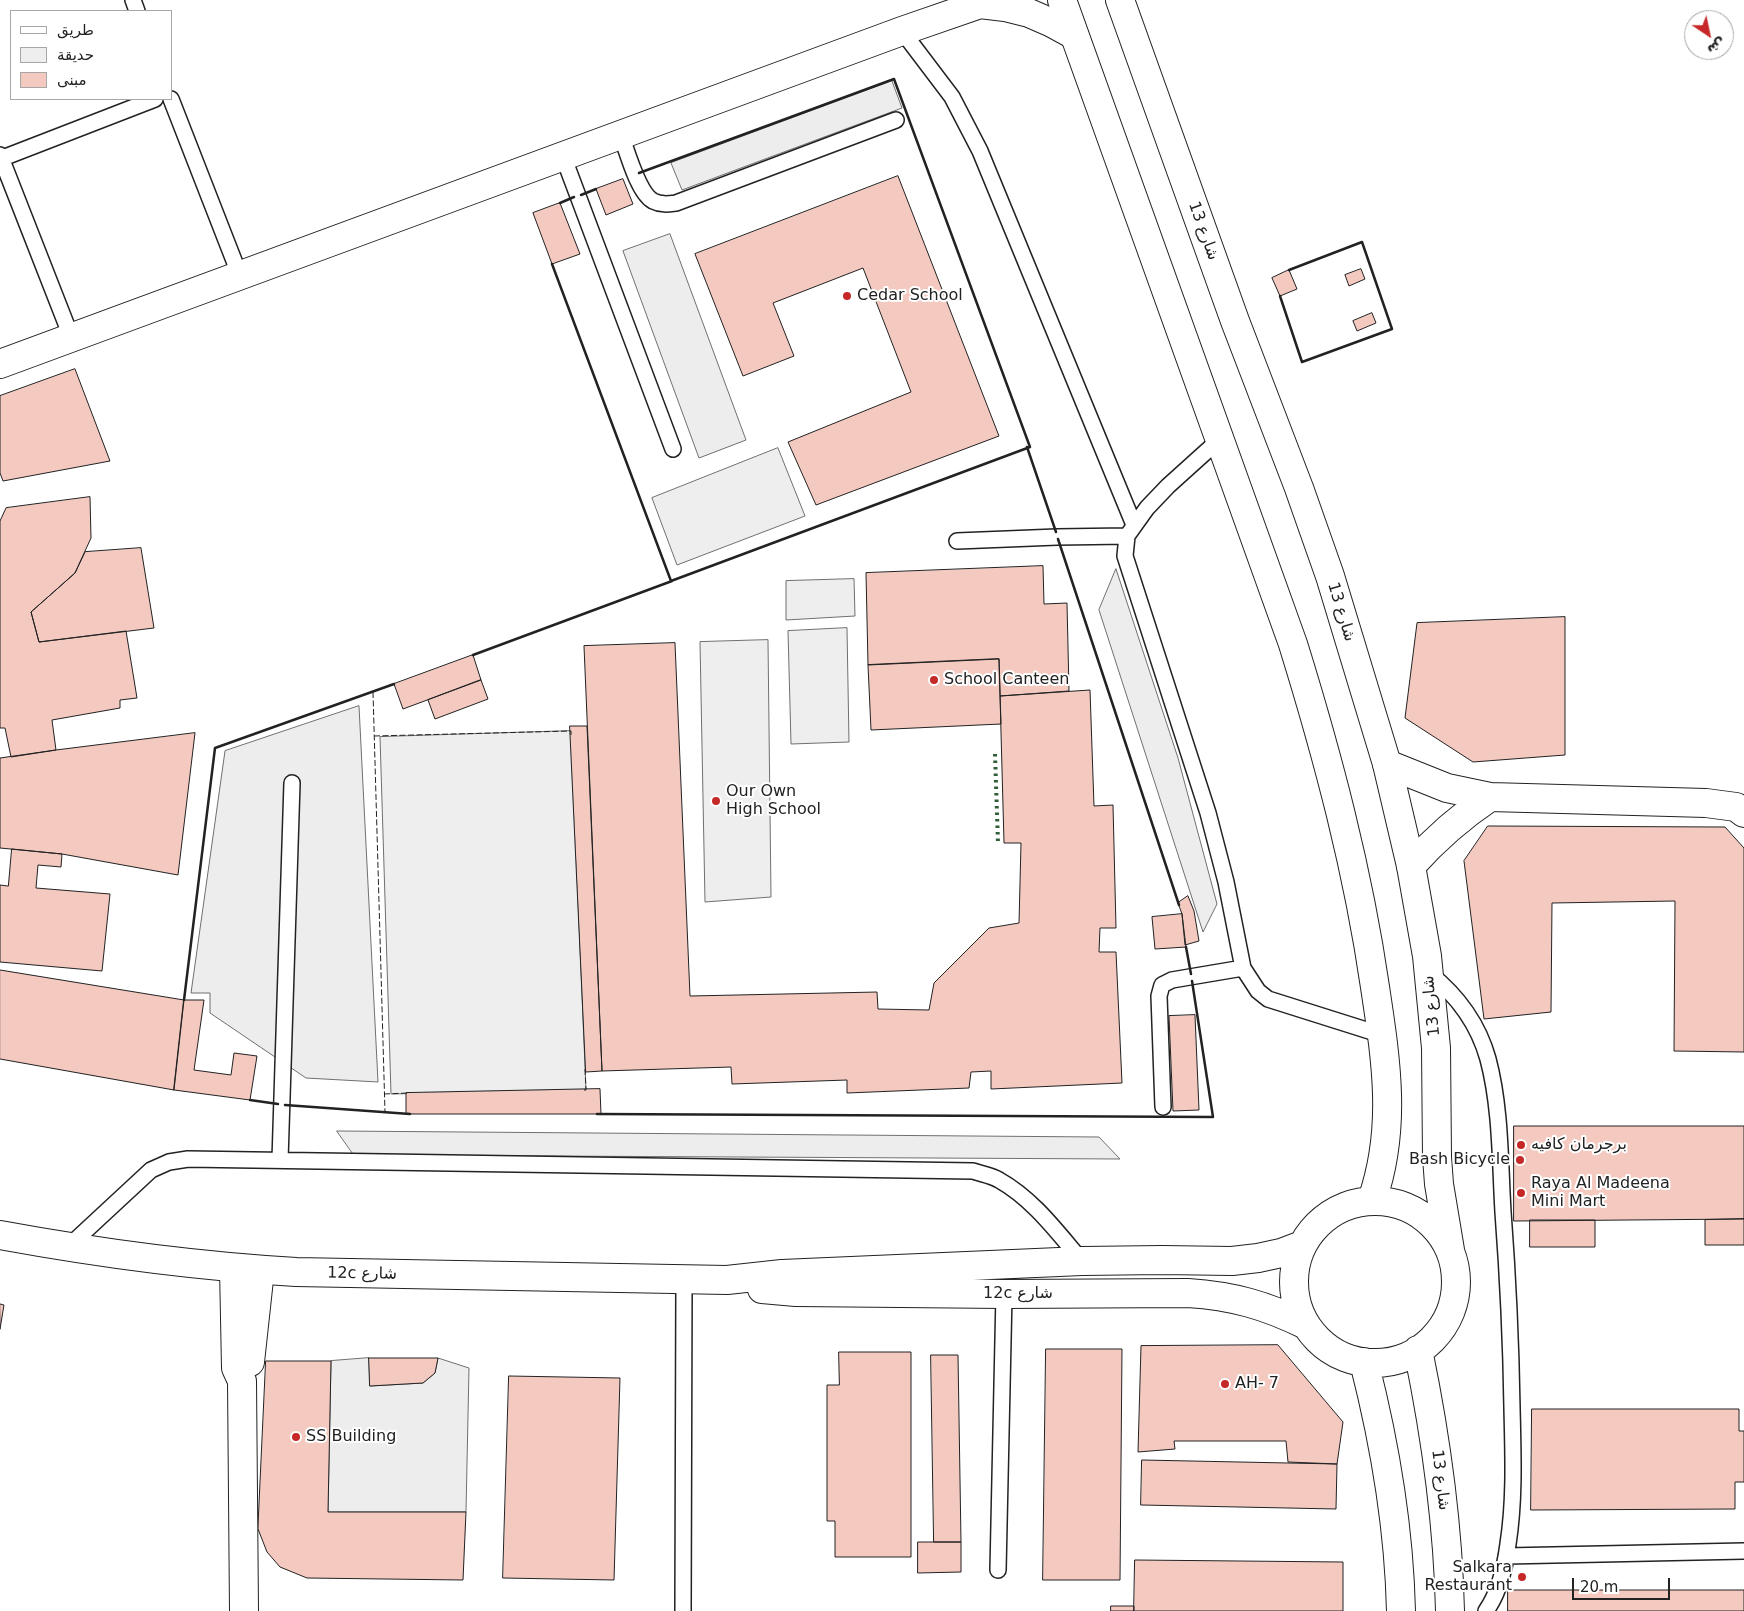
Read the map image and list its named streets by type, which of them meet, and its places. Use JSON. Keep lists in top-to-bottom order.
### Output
{
  "streets": {
    "street": ["شارع 13", "12c شارع"]
  },
  "crossings": [
    ["شارع 13", "12c شارع"]
  ],
  "places": [
    "Cedar School",
    "School Canteen",
    "Our Own High School",
    "برجرمان كافيه",
    "Bash Bicycle",
    "Raya Al Madeena Mini Mart",
    "AH- 7",
    "SS Building",
    "Salkara Restaurant"
  ],
  "legend": ["طريق", "حديقة", "مبنى"],
  "scale_bar": "20 m",
  "north": "bottom right"
}
